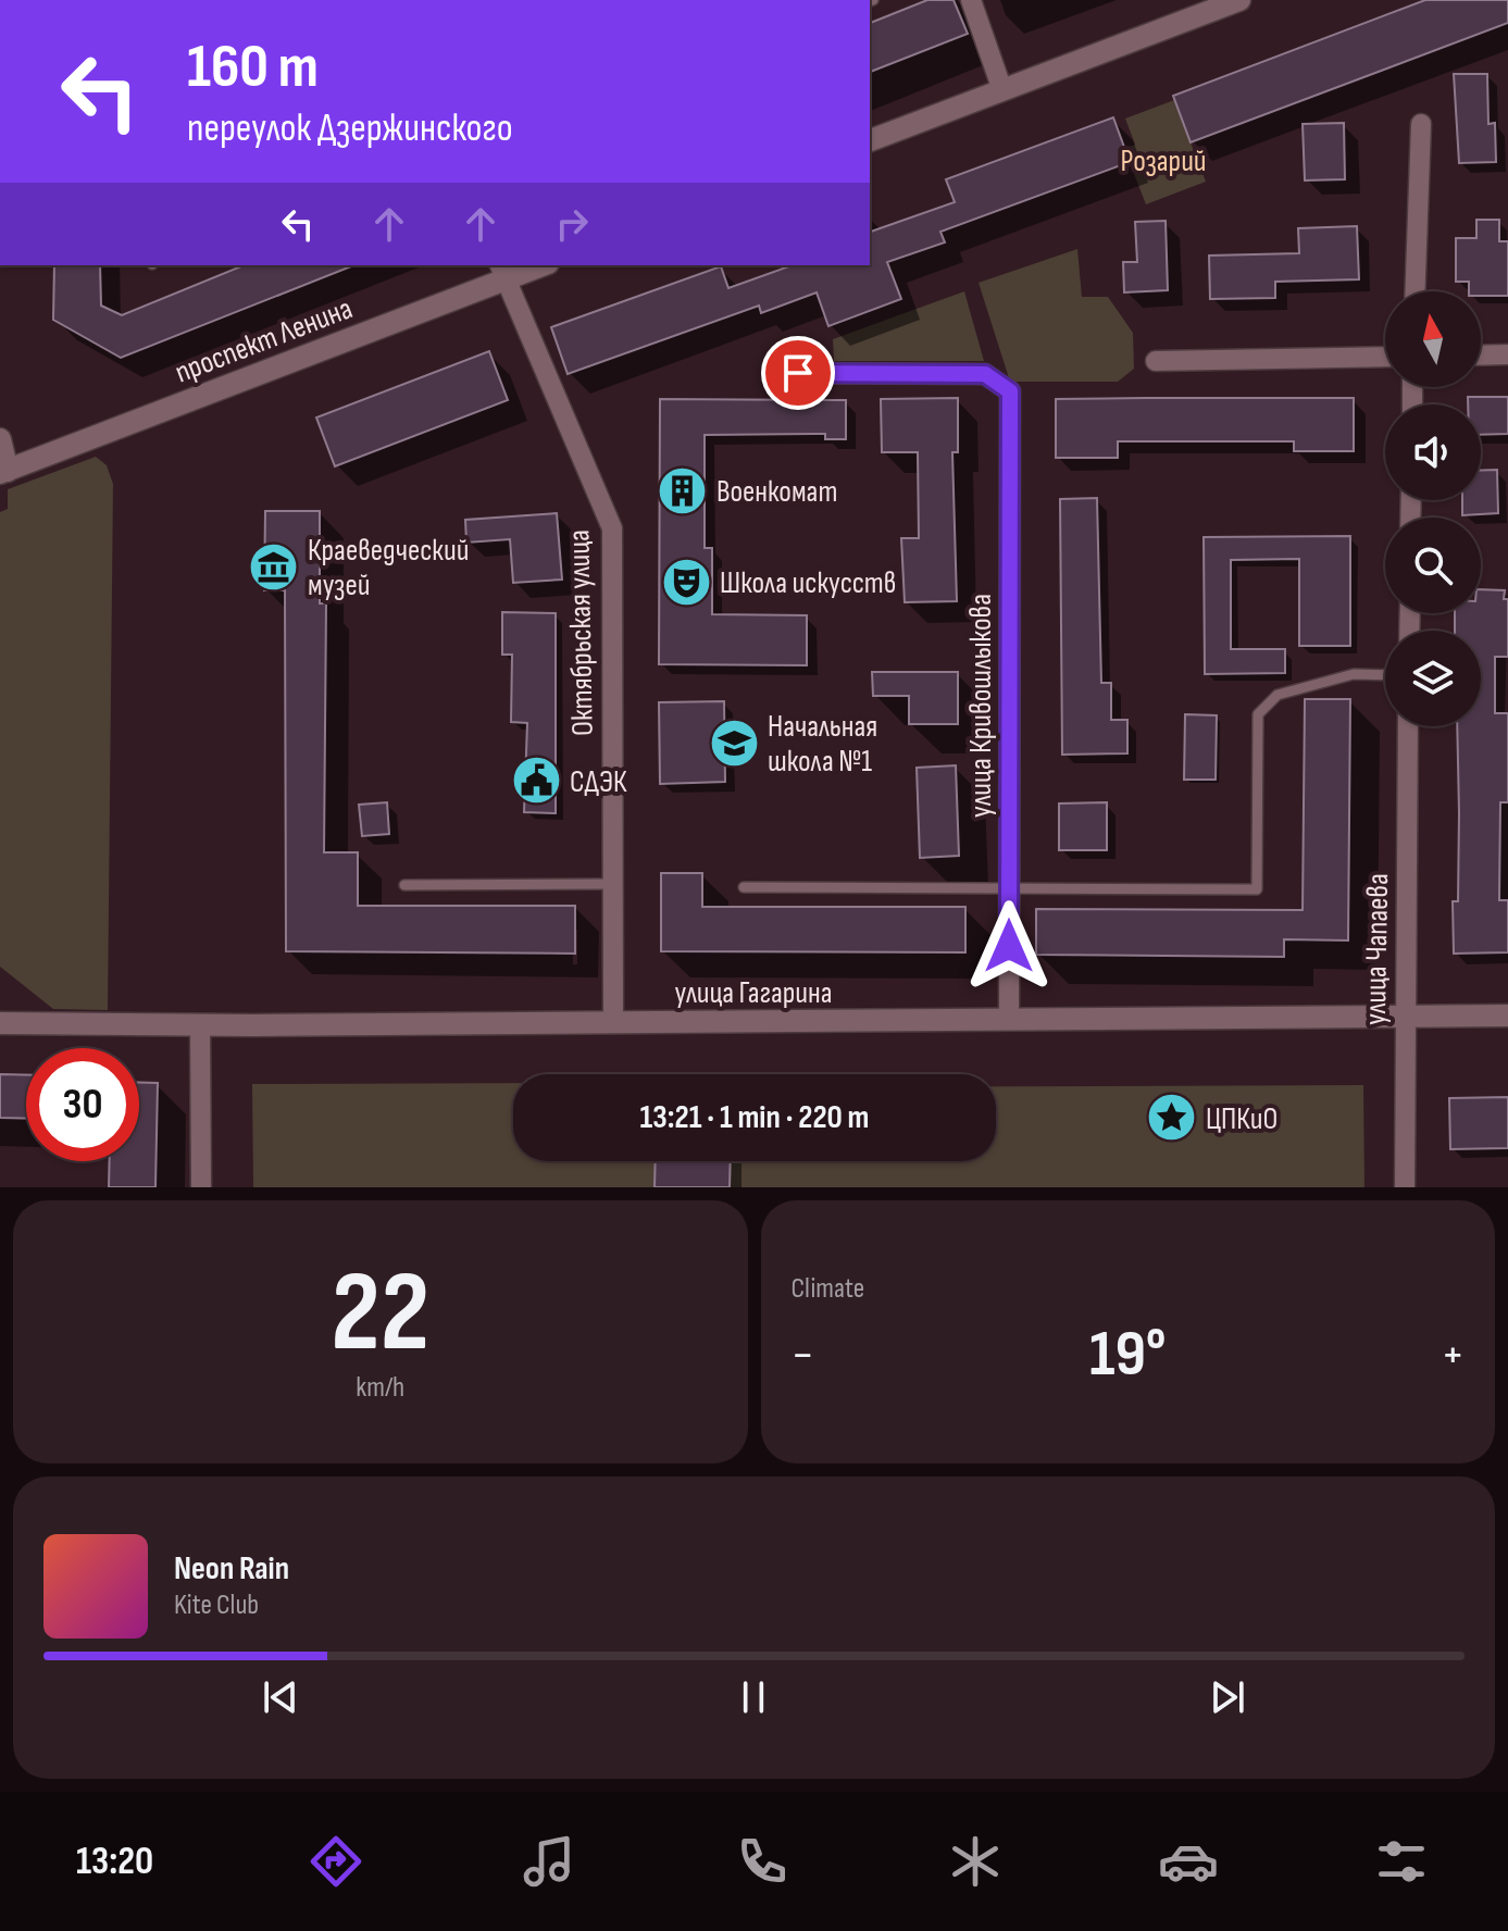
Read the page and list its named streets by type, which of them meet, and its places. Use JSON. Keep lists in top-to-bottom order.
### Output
{
  "streets": {
    "street": [
      "проспект Ленина",
      "Октябрьская улица",
      "улица Кривошлыкова",
      "улица Чапаева",
      "улица Гагарина"
    ]
  },
  "crossings": [
    ["проспект Ленина", "Октябрьская улица"],
    ["Октябрьская улица", "улица Гагарина"],
    ["улица Кривошлыкова", "улица Гагарина"],
    ["улица Чапаева", "улица Гагарина"]
  ],
  "parks": ["Розарий"],
  "places": {
    "building": ["Военкомат"],
    "museum": ["Краеведческий музей"],
    "theatre": ["Школа искусств"],
    "school or university": ["Начальная школа №1"],
    "public building": ["СДЭК"],
    "place": ["ЦПКиО"]
  },
  "north": "top",
  "page": {
    "turn": ["160 m", "переулок Дзержинского"],
    "limit": "30",
    "trip": "13:21 · 1 min · 220 m",
    "tile": [
      ["22", "km/h"],
      "Climate"
    ],
    "heat": ["−", "19°", "+"],
    "song": ["Neon Rain", "Kite Club"],
    "tabs": "13:20"
  }
}
